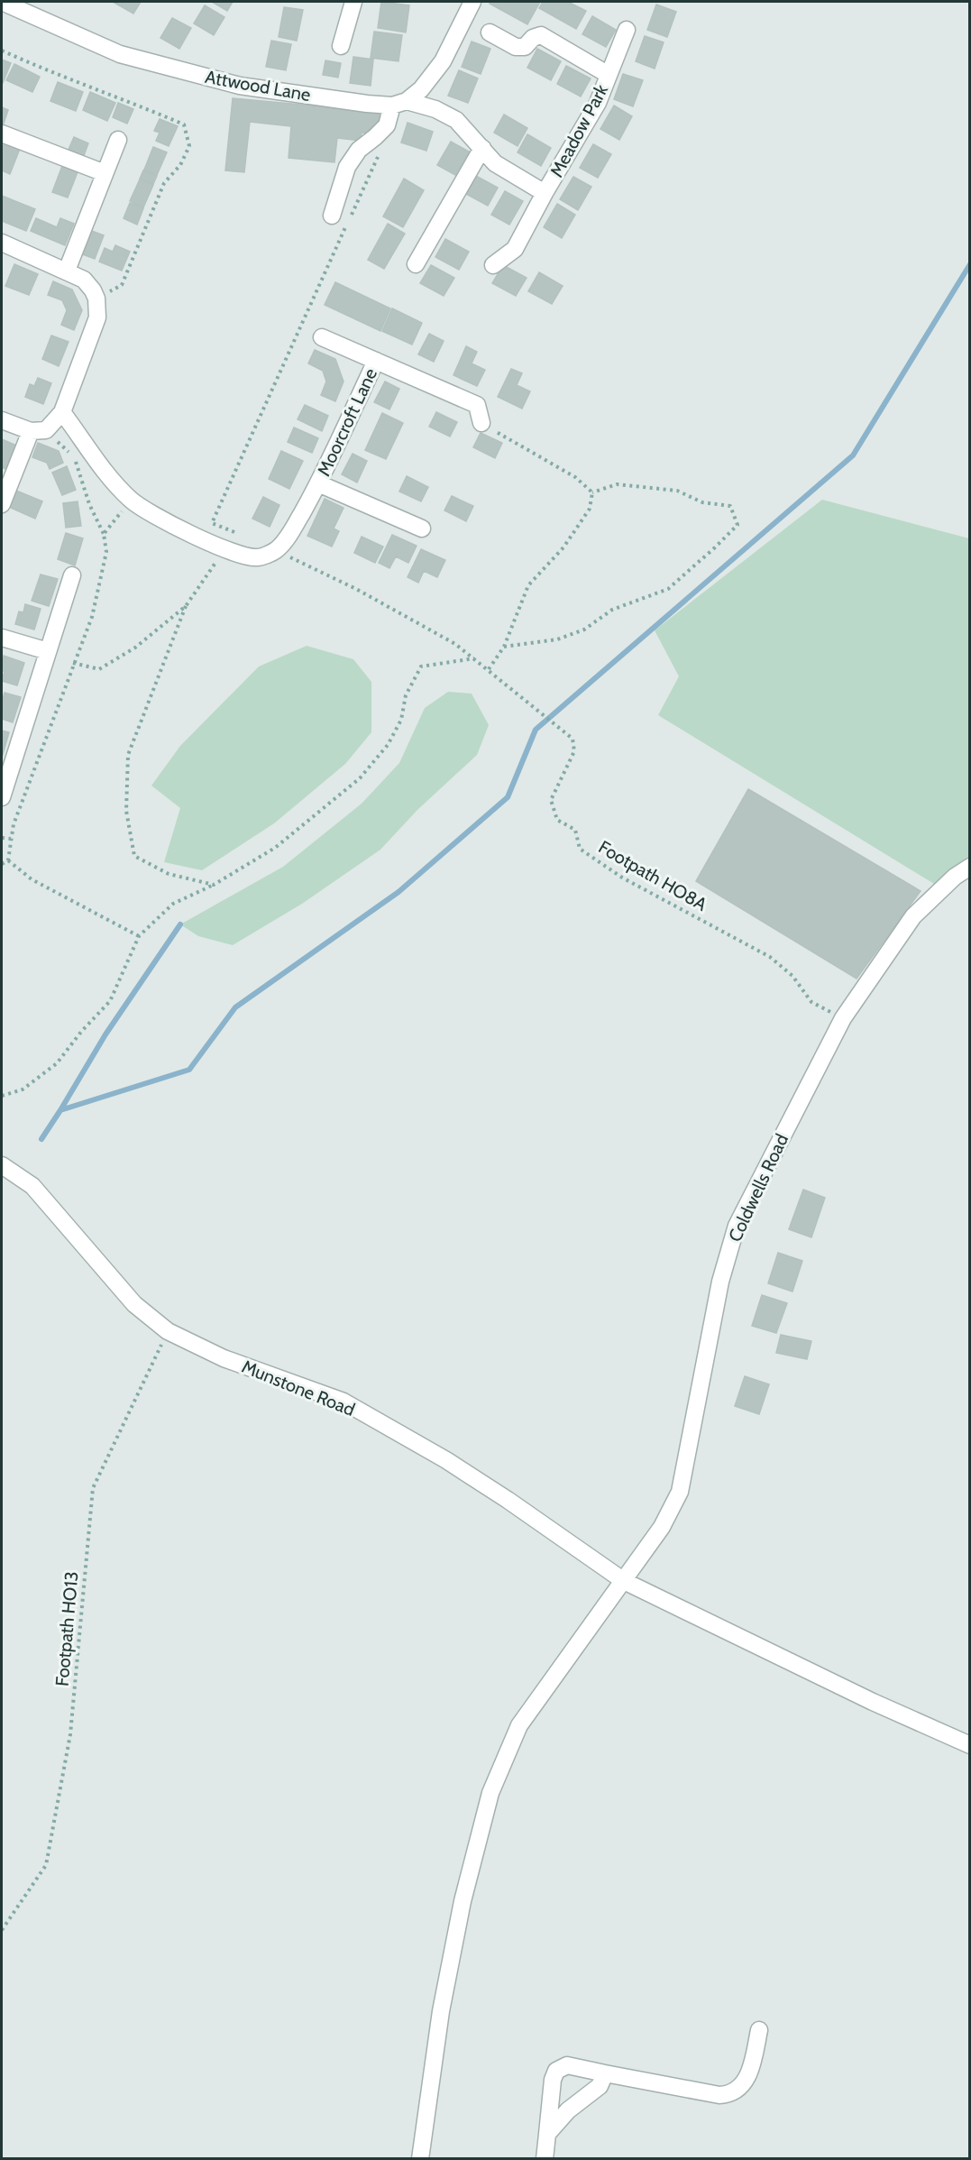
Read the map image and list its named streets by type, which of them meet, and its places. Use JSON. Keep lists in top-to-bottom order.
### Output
{
  "streets": {
    "street": [
      "Attwood Lane",
      "Meadow Park",
      "Moorcroft Lane",
      "Coldwells Road",
      "Munstone Road"
    ],
    "path": ["Footpath HO8A", "Footpath HO13"]
  },
  "crossings": [
    ["Attwood Lane", "Meadow Park"],
    ["Footpath HO8A", "Coldwells Road"],
    ["Coldwells Road", "Munstone Road"],
    ["Munstone Road", "Footpath HO13"]
  ]
}
